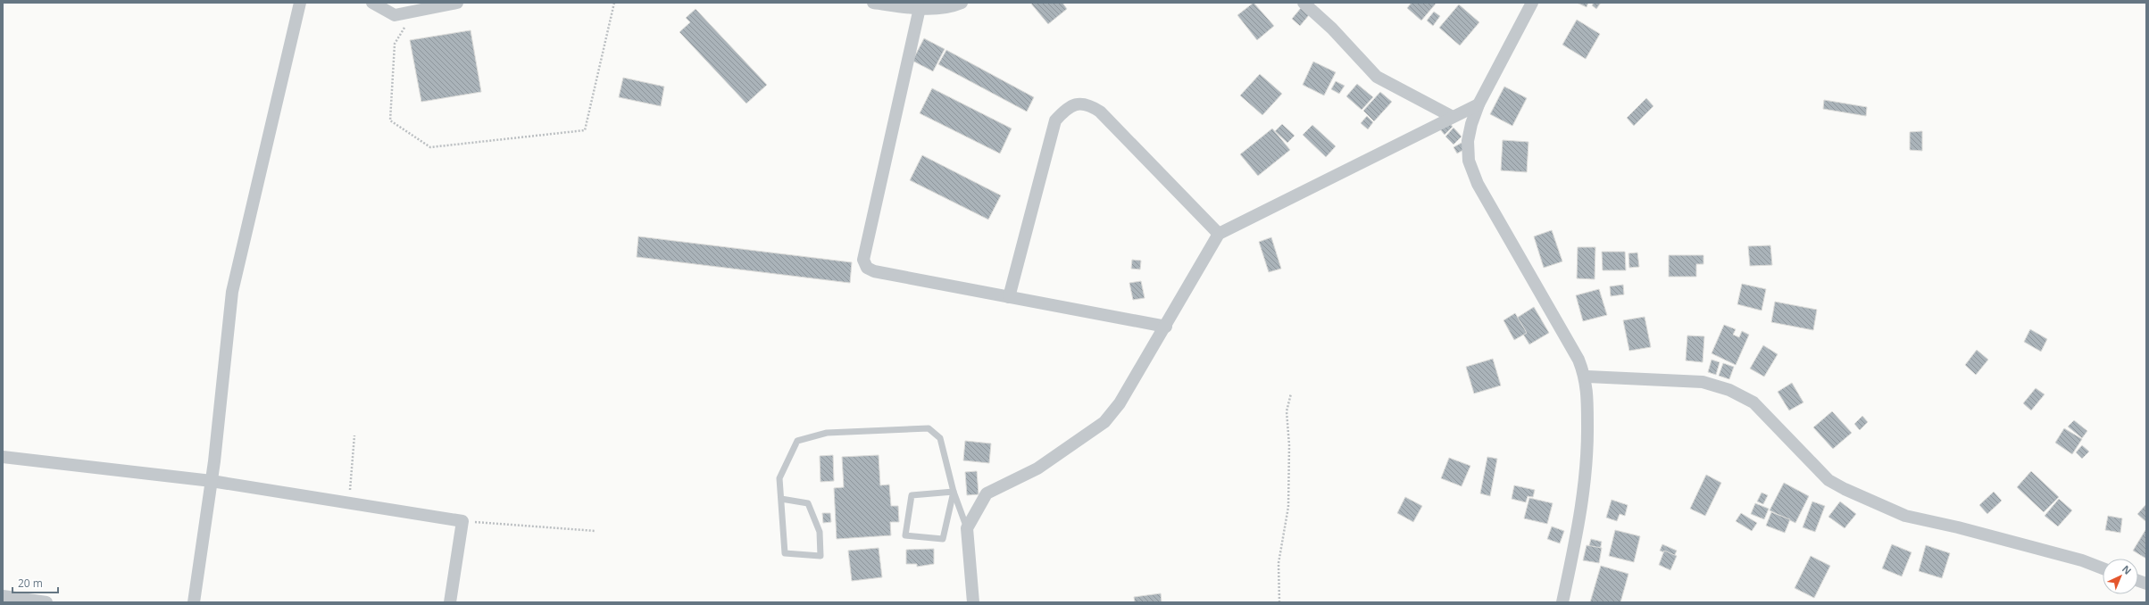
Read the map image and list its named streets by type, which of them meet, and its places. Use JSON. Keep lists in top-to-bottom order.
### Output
{
  "scale_bar": "20 m",
  "north": "top right"
}
